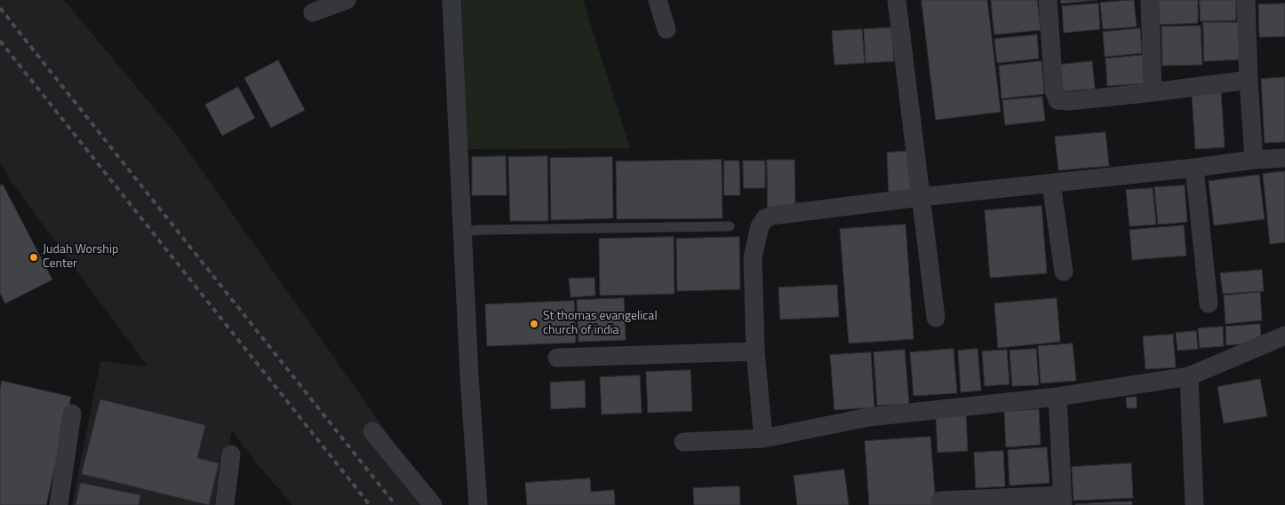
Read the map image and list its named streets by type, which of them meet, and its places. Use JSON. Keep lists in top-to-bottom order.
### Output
{
  "places": ["Judah Worship Center", "St thomas evangelical church of india"]
}
